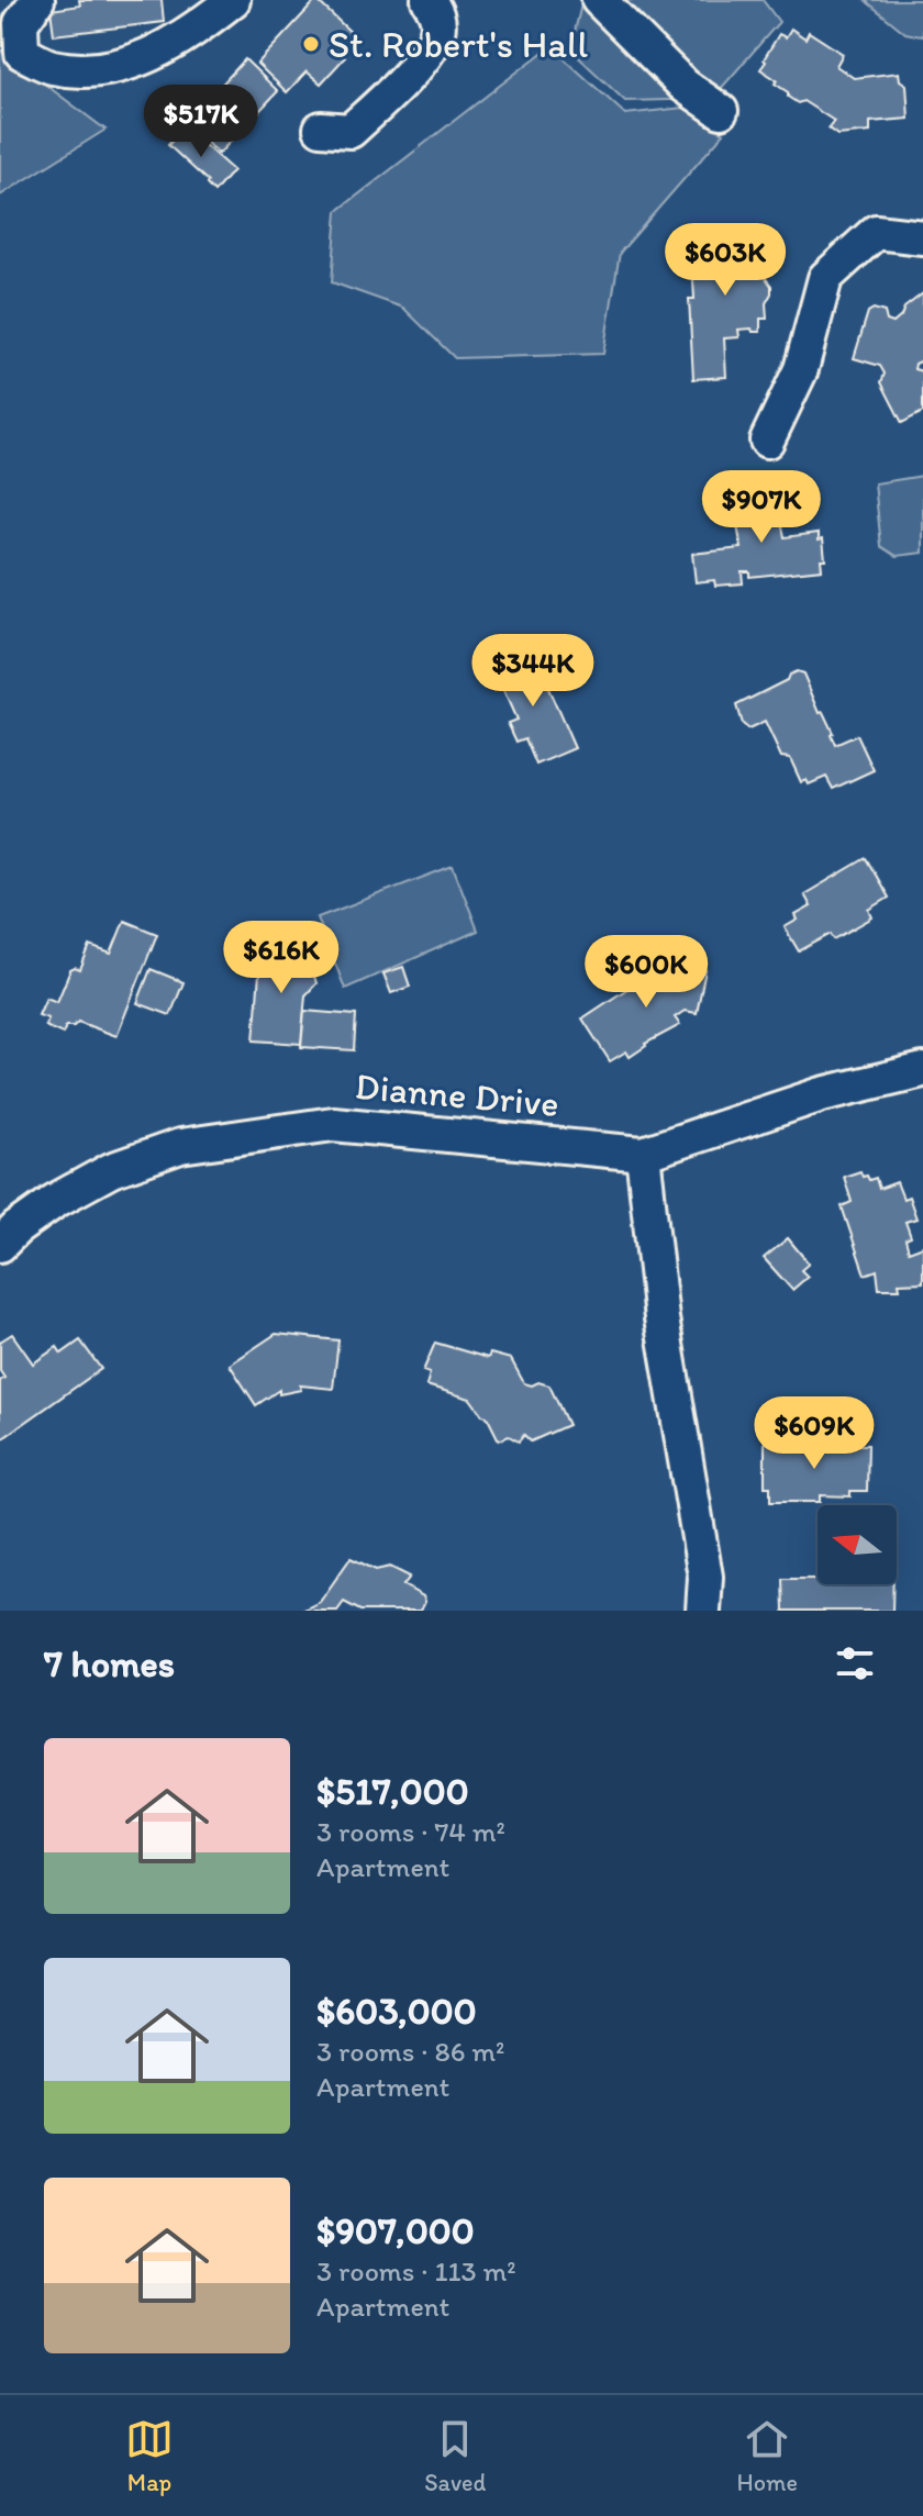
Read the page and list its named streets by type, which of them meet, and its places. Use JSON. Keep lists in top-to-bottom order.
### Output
{
  "streets": {
    "street": ["Dianne Drive"]
  },
  "places": ["St. Robert's Hall"],
  "north": "left",
  "page": {
    "price": [
      "$517K",
      "$603K",
      "$907K",
      "$344K",
      "$616K",
      "$600K",
      "$609K"
    ],
    "heading": "7 homes",
    "list": [
      {
        "name": "$517,000",
        "note": "3 rooms · 74 m² · Apartment"
      },
      {
        "name": "$603,000",
        "note": "3 rooms · 86 m² · Apartment"
      },
      {
        "name": "$907,000",
        "note": "3 rooms · 113 m² · Apartment"
      }
    ],
    "tabs": ["Map", "Saved", "Home"]
  }
}
